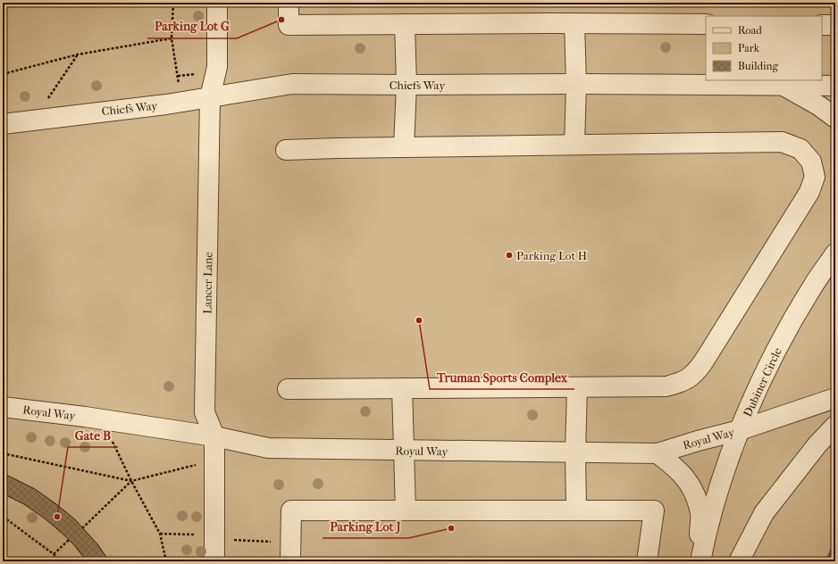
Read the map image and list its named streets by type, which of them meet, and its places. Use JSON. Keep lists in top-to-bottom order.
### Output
{
  "streets": {
    "street": [
      "Chiefs Way",
      "Lancer Lane",
      "Dubiner Circle",
      "Royal Way"
    ]
  },
  "crossings": [
    ["Chiefs Way", "Lancer Lane"],
    ["Lancer Lane", "Royal Way"],
    ["Dubiner Circle", "Royal Way"]
  ],
  "places": [
    "Parking Lot G",
    "Parking Lot H",
    "Truman Sports Complex",
    "Gate B",
    "Parking Lot J"
  ],
  "legend": ["Road", "Park", "Building"]
}
